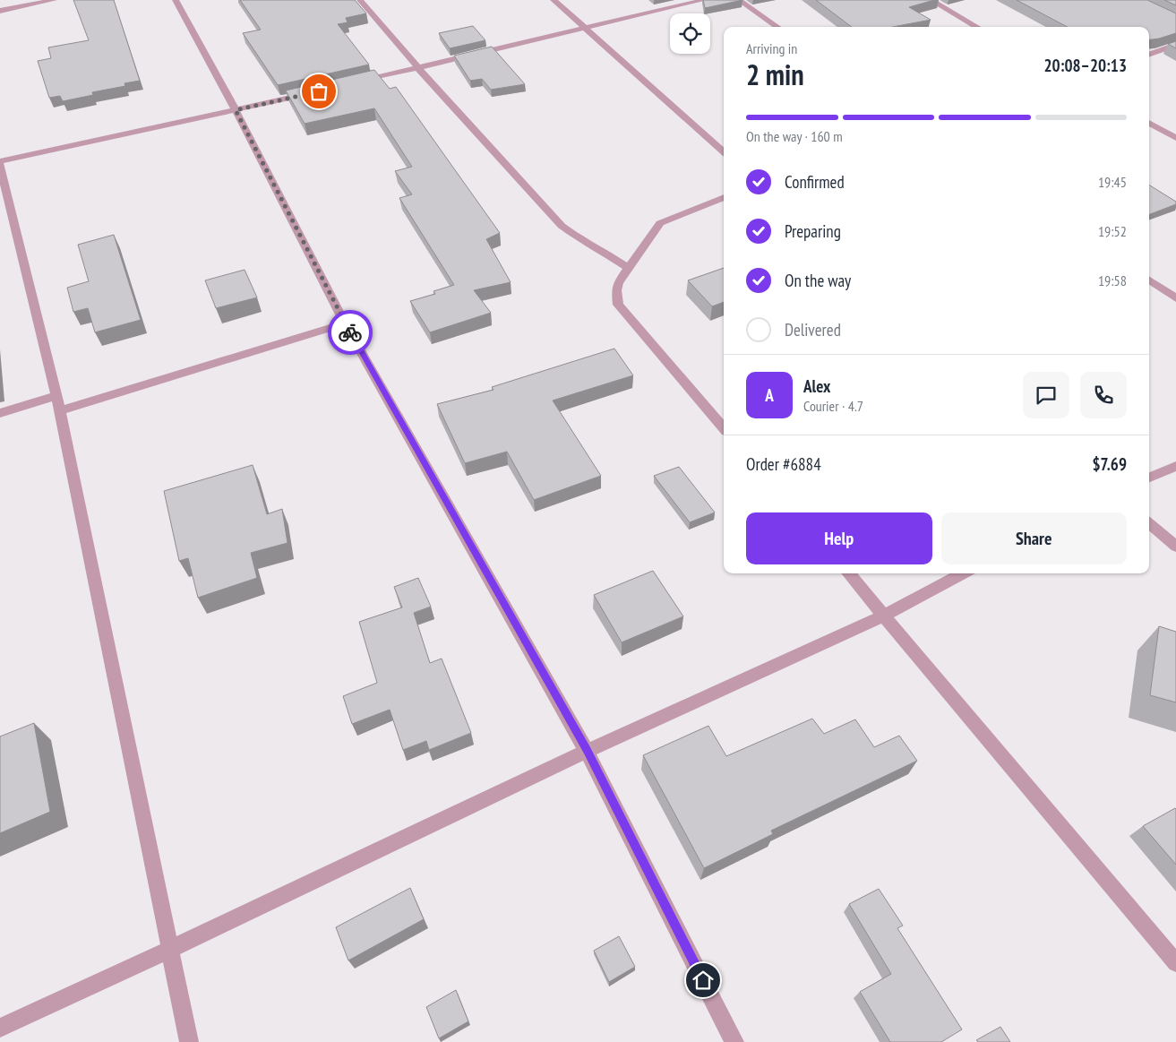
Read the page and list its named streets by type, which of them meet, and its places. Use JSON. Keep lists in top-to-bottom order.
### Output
{
  "page": {
    "heading": ["2 min", "Arriving in", "20:08–20:13"],
    "panel": [
      "Alex",
      "Courier · 4.7",
      "Order #6884",
      "$7.69"
    ],
    "bar": "On the way · 160 m",
    "list": [
      ["Confirmed", "19:45"],
      ["Preparing", "19:52"],
      ["On the way", "19:58"],
      "Delivered"
    ],
    "round": "A",
    "buttons": ["Help", "Share"]
  }
}
